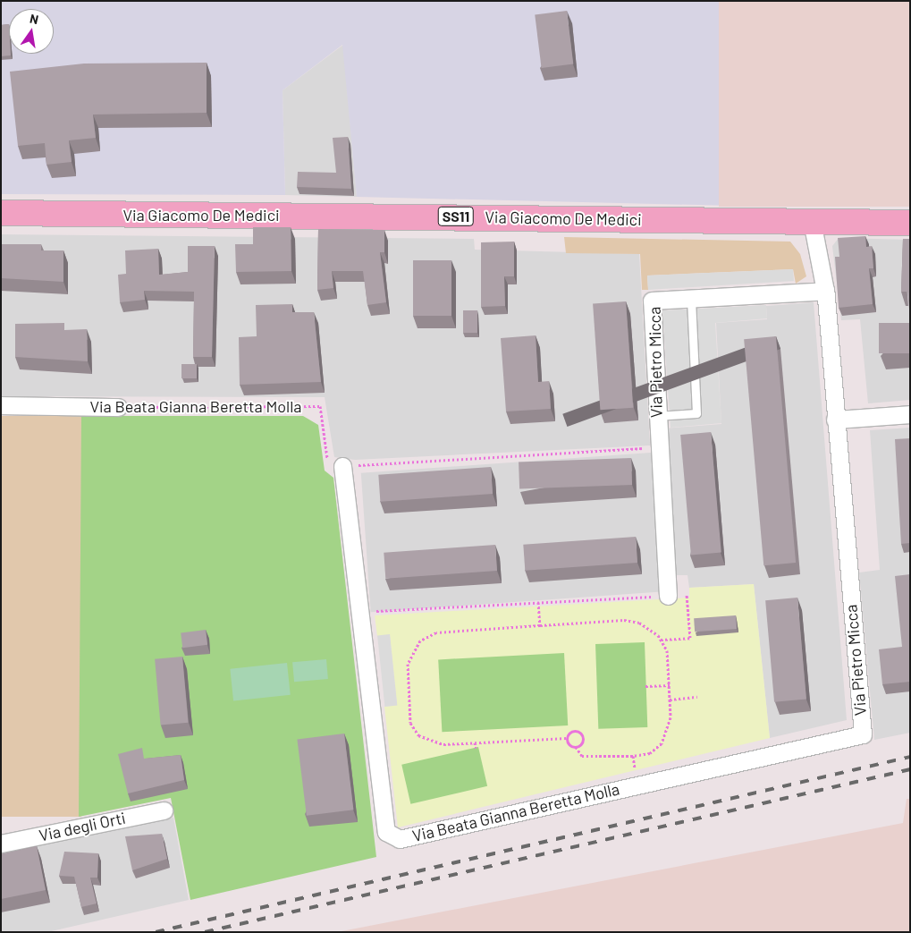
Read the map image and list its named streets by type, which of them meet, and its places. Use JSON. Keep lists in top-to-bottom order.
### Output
{
  "streets": {
    "main road": ["Via Giacomo De Medici", "SS11"],
    "street": ["Via Pietro Micca", "Via Beata Gianna Beretta Molla", "Via degli Orti"]
  },
  "crossings": [
    ["Via Giacomo De Medici", "Via Pietro Micca"],
    ["Via Pietro Micca", "Via Beata Gianna Beretta Molla"]
  ],
  "north": "top"
}
